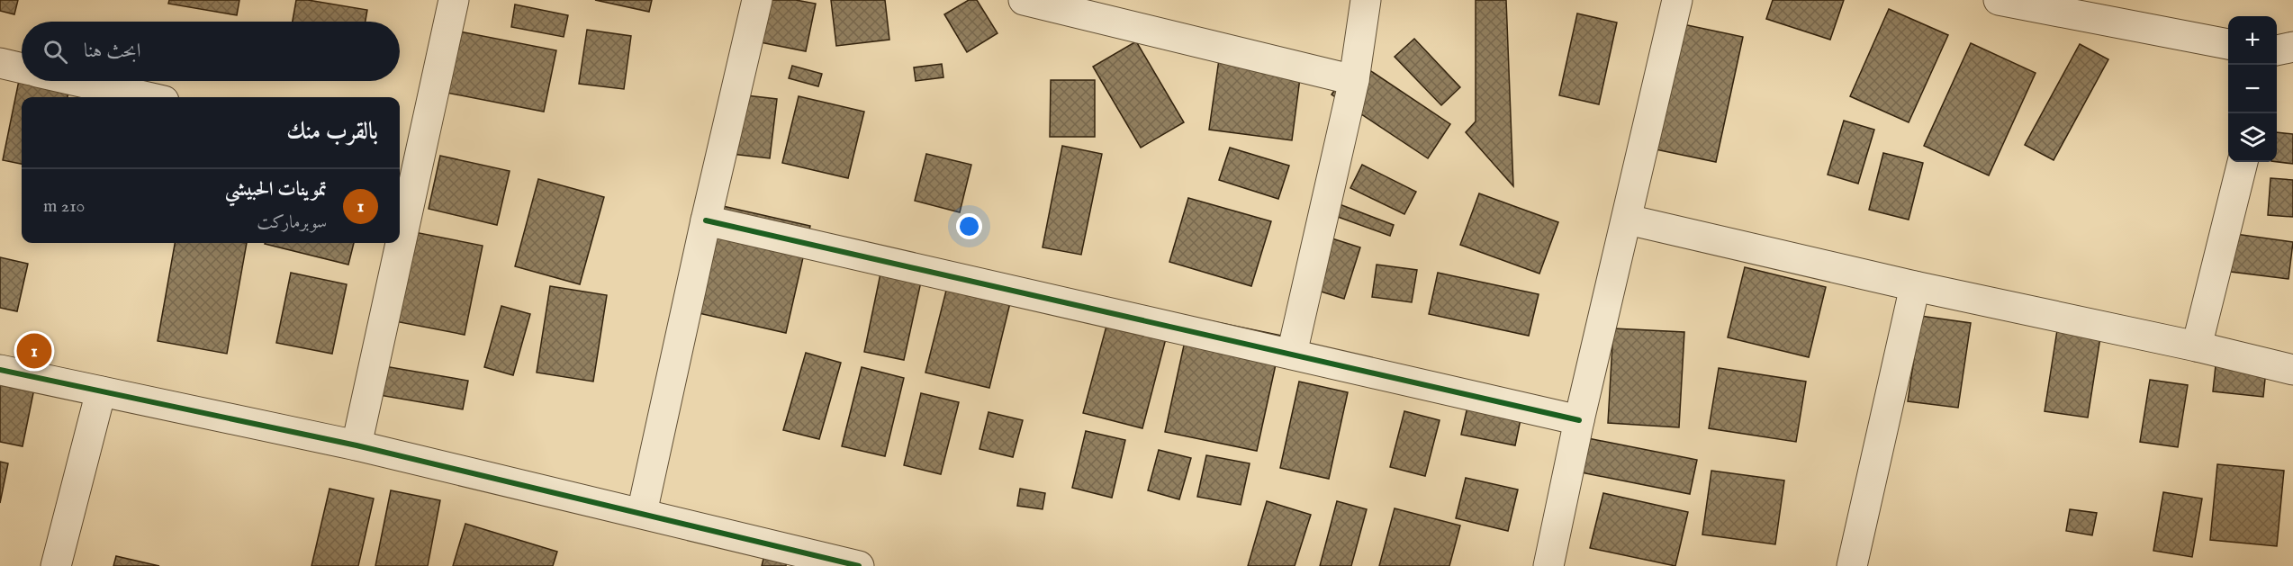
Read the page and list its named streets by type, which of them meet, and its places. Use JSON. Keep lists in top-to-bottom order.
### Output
{
  "page": {
    "map_buttons": ["+", "−"],
    "search": "ابحث هنا",
    "heading": "بالقرب منك",
    "list": [
      {
        "mark": "1",
        "name": "تموينات الحبيشي",
        "note": "سوبرماركت",
        "value": "210 m"
      }
    ],
    "pins": "1"
  }
}
